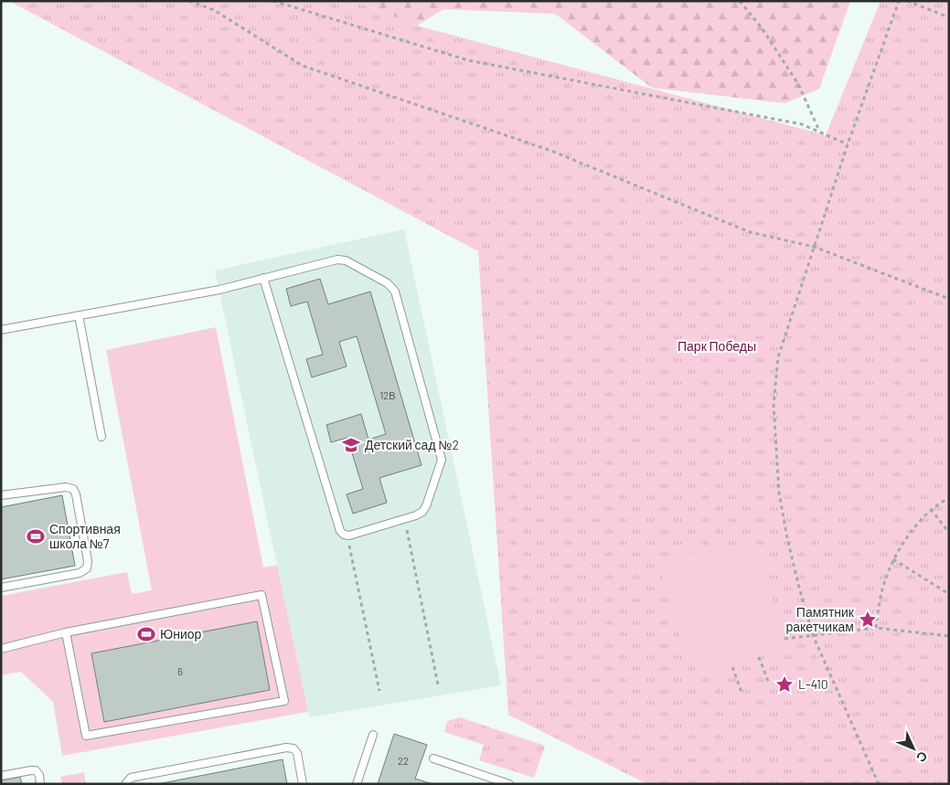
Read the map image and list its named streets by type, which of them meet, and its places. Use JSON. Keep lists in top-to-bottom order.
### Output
{
  "parks": ["Парк Победы"],
  "places": {
    "school or university": ["Детский сад №2"],
    "sports": ["Спортивная школа №7", "Юниор"],
    "place": ["Памятник ракетчикам", "L-410"]
  },
  "house_numbers": ["12В", "6", "22"],
  "north": "bottom right"
}
